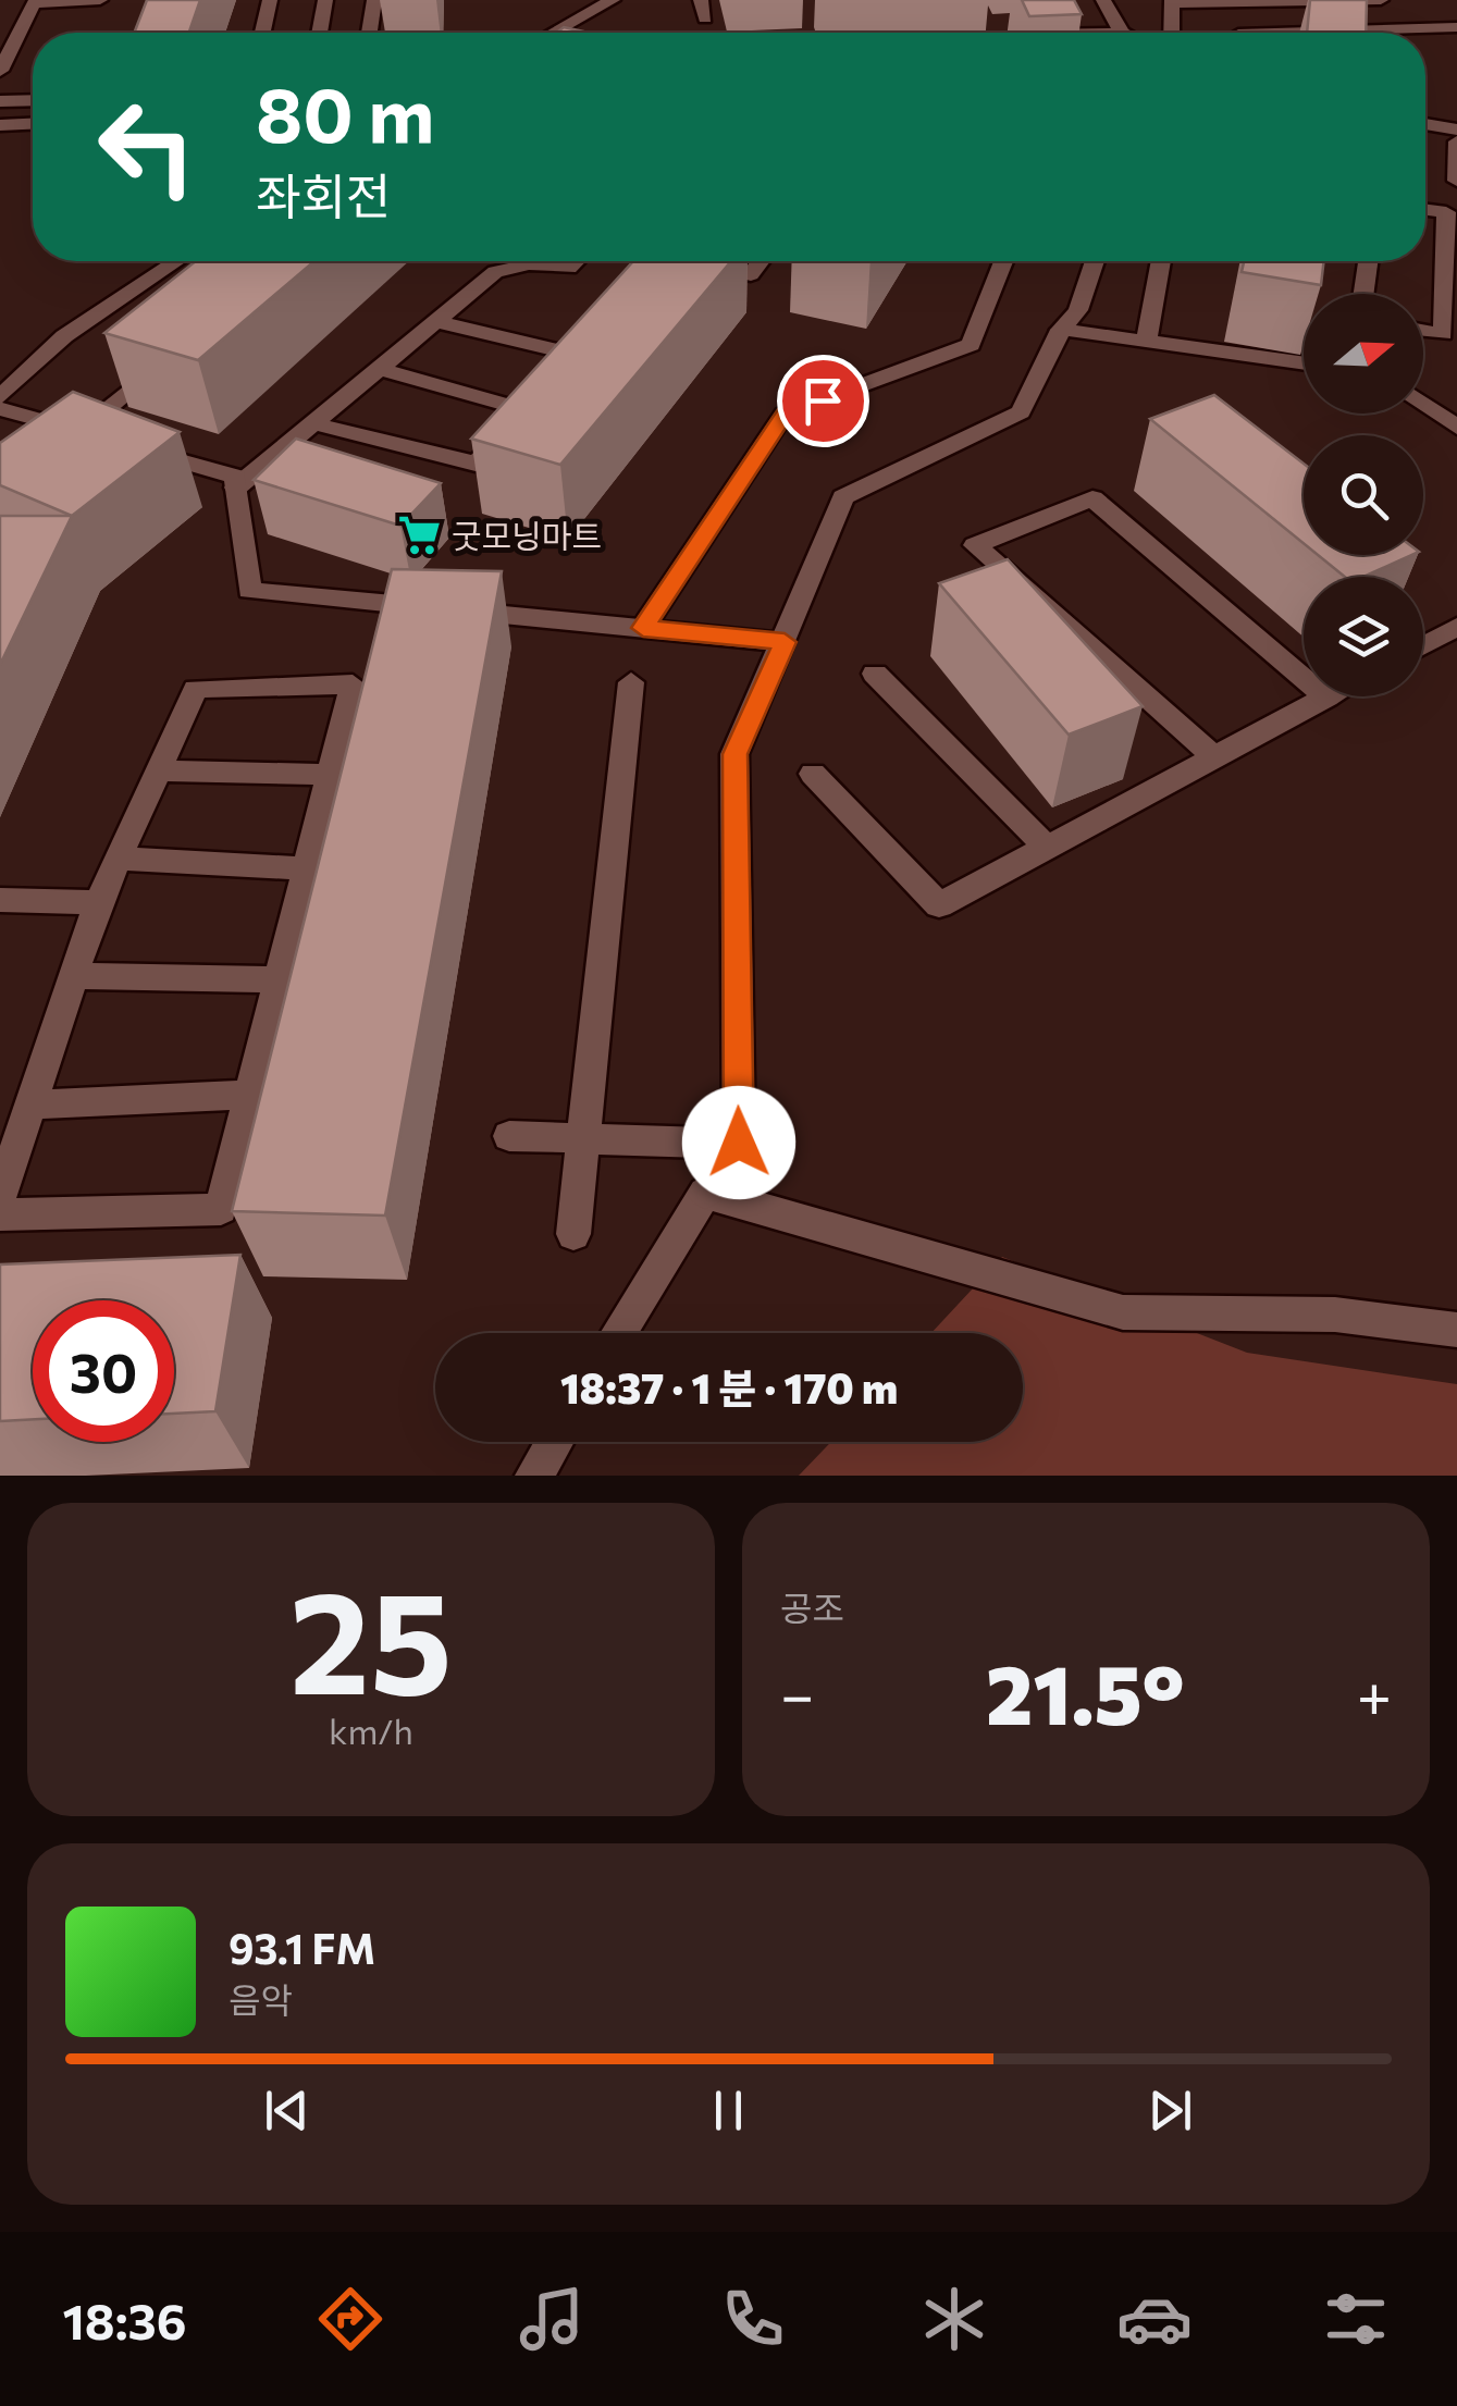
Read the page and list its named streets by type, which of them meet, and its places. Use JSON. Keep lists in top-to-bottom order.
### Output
{
  "places": {
    "supermarket": ["굿모닝마트"]
  },
  "north": "right",
  "page": {
    "turn": ["80 m", "좌회전"],
    "limit": "30",
    "trip": "18:37 · 1 분 · 170 m",
    "tile": [
      ["25", "km/h"],
      "공조"
    ],
    "heat": ["−", "21.5°", "+"],
    "song": ["93.1 FM", "음악"],
    "tabs": "18:36"
  }
}
